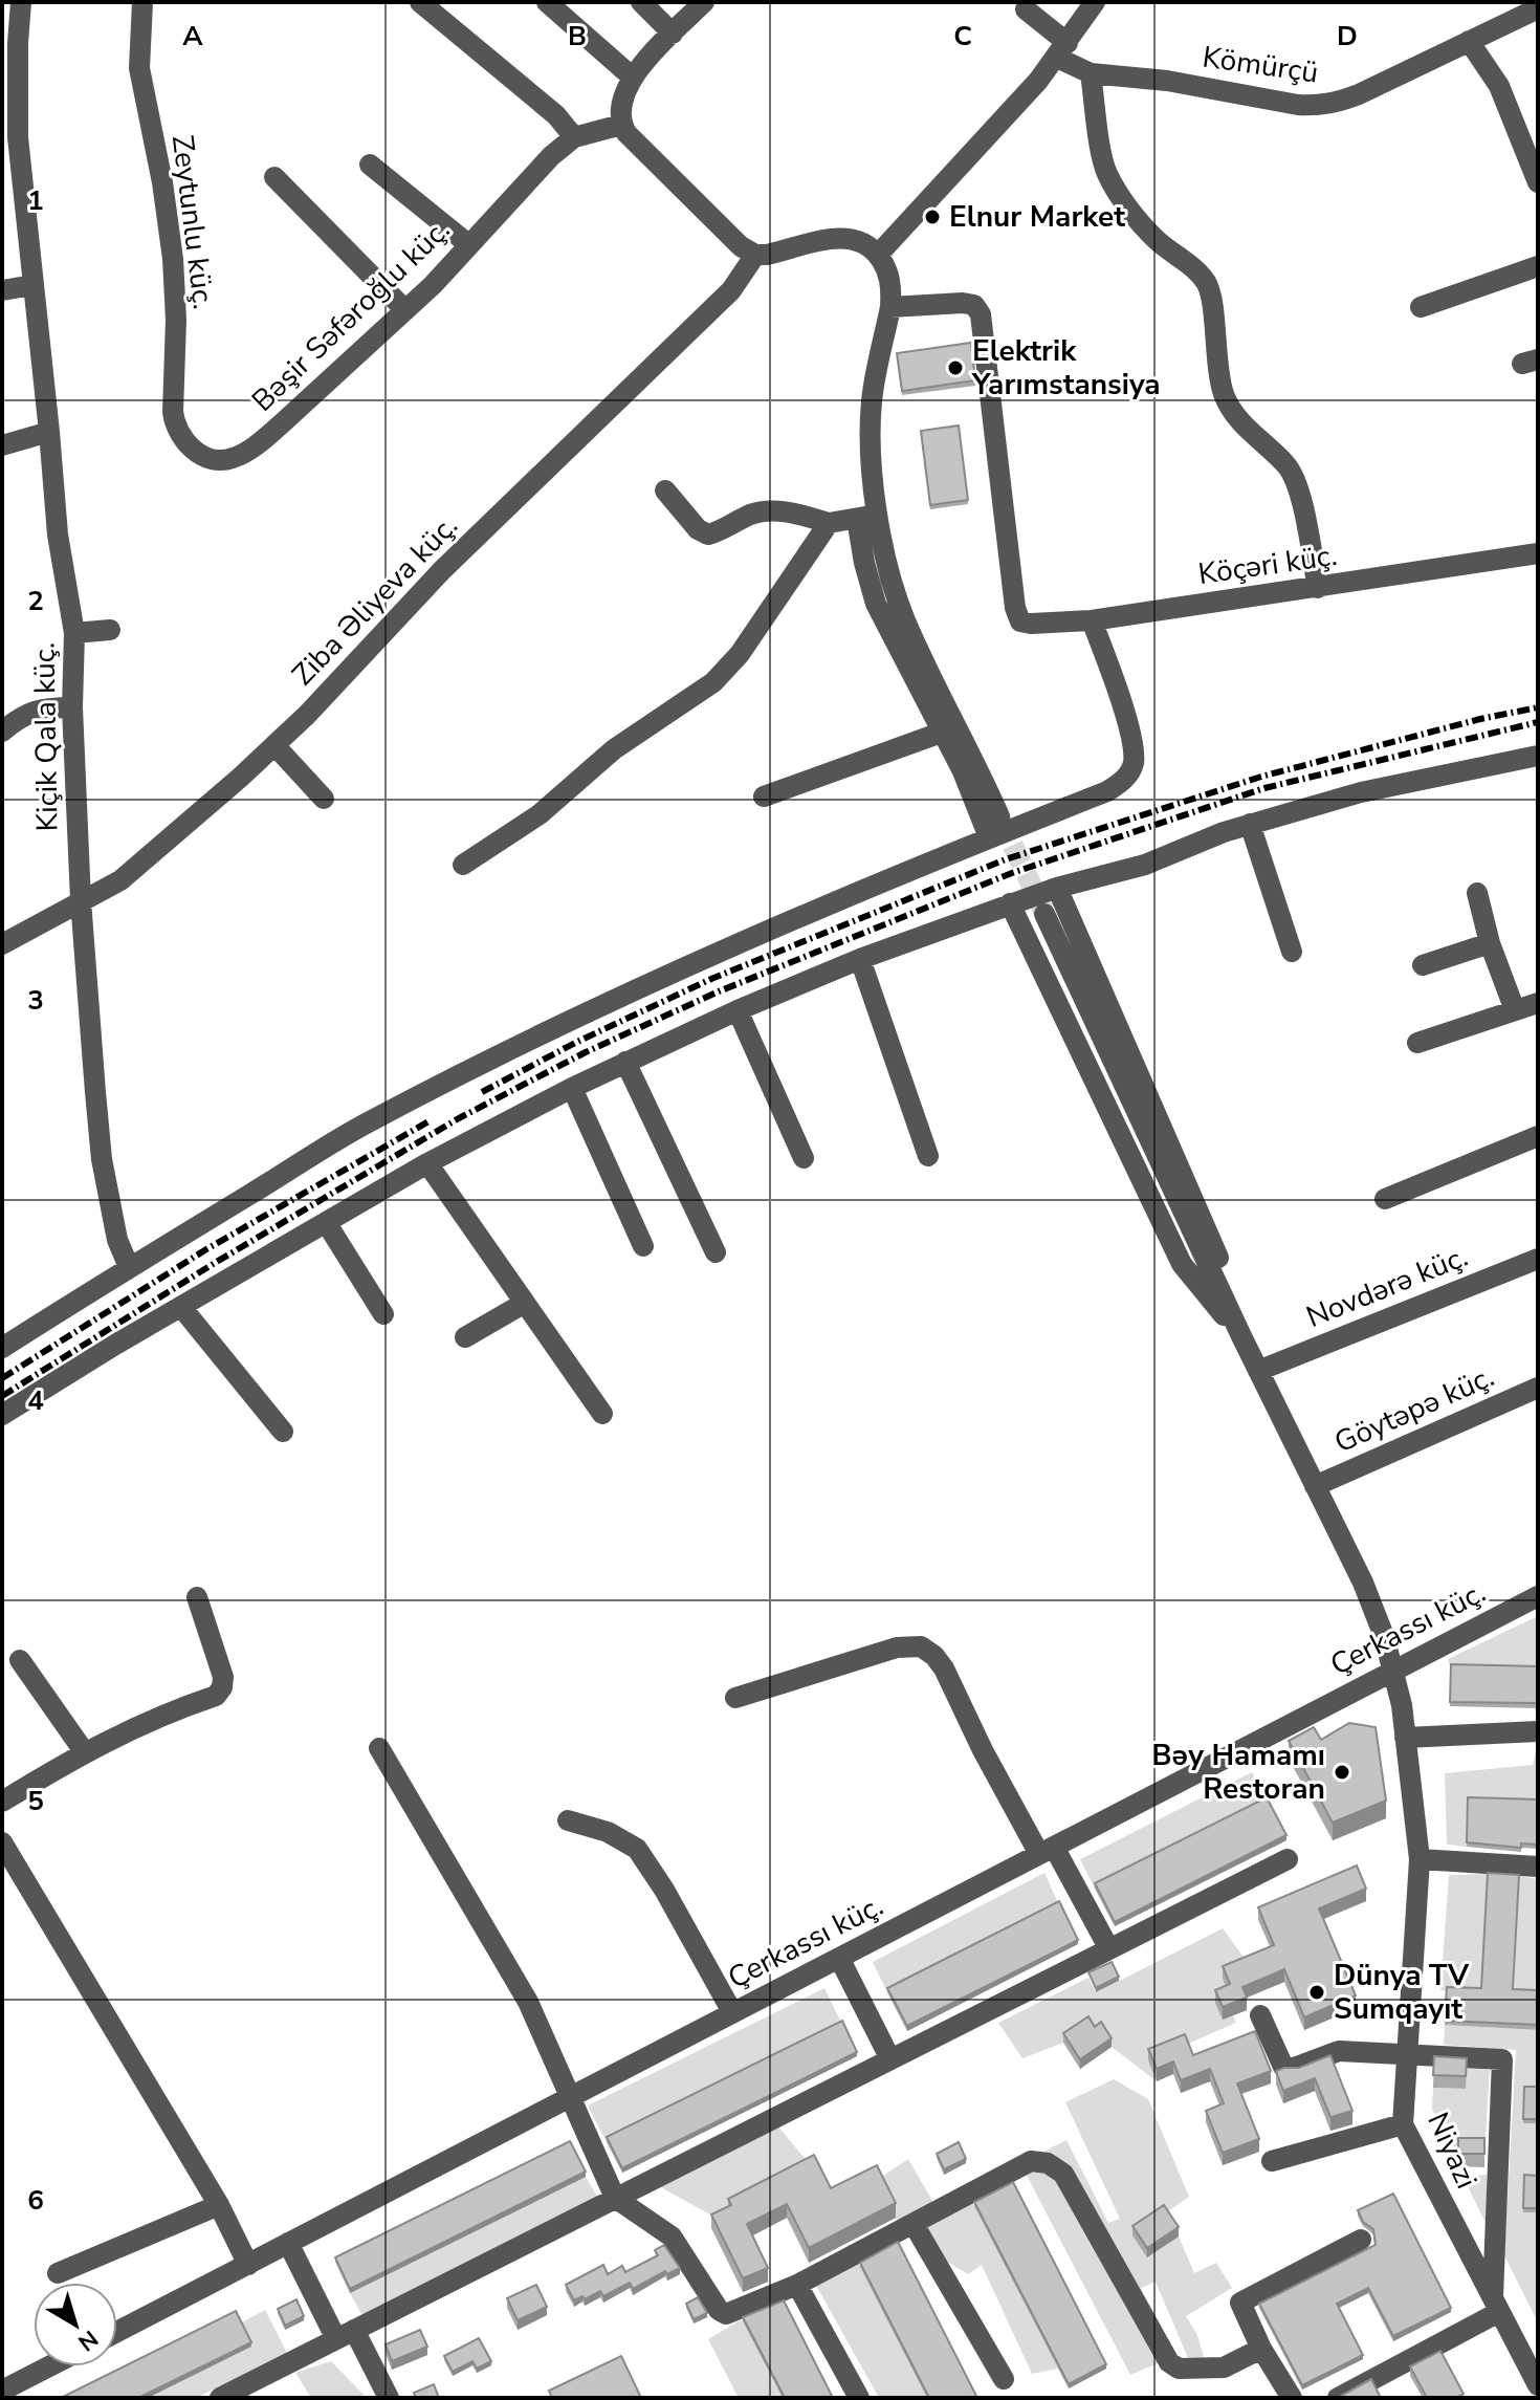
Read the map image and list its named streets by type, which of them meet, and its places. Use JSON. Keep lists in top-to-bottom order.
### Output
{
  "streets": {
    "street": [
      "Kömürçü",
      "Zeytunlu küç.",
      "Bəşir Səfəroğlu küç.",
      "Köçəri küç.",
      "Ziba Əliyeva küç.",
      "Kiçik Qala küç.",
      "Novdərə küç.",
      "Göytəpə küç.",
      "Çerkassı küç.",
      "Niyazi"
    ]
  },
  "crossings": [
    ["Zeytunlu küç.", "Bəşir Səfəroğlu küç."],
    ["Ziba Əliyeva küç.", "Kiçik Qala küç."],
    ["Novdərə küç.", "Niyazi"],
    ["Göytəpə küç.", "Niyazi"],
    ["Çerkassı küç.", "Niyazi"]
  ],
  "places": [
    "Elnur Market",
    "Elektrik Yarımstansiya",
    "Bәy Hamamı Restoran",
    "Dünya TV Sumqayıt"
  ],
  "north": "bottom right",
  "grid": {
    "columns": [
      "A",
      "B",
      "C",
      "D"
    ],
    "rows": [
      "1",
      "2",
      "3",
      "4",
      "5",
      "6"
    ]
  }
}
